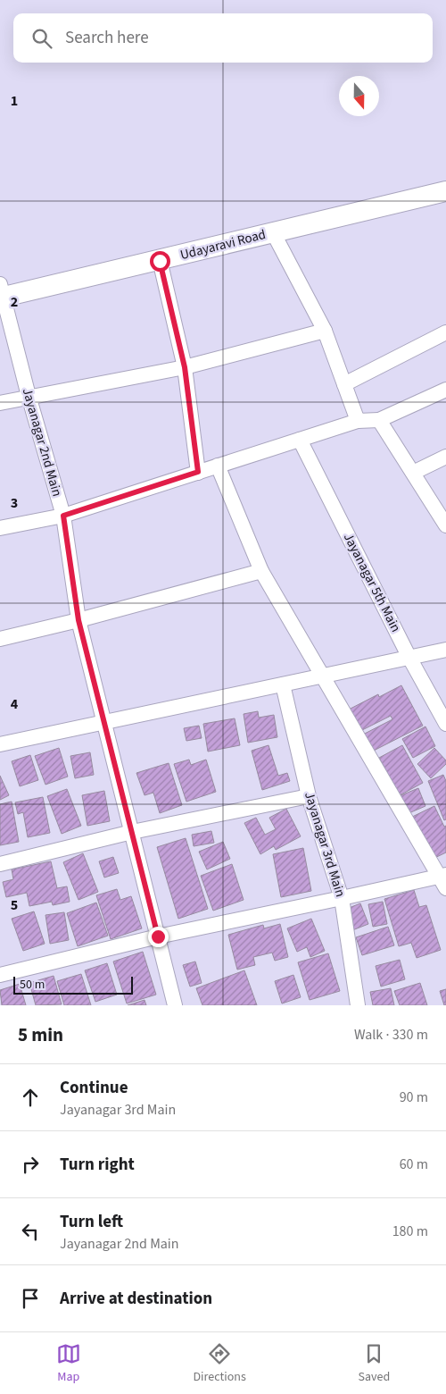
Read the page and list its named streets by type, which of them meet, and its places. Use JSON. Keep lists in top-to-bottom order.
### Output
{
  "streets": {
    "street": [
      "Udayaravi Road",
      "Jayanagar 2nd Main",
      "Jayanagar 5th Main",
      "Jayanagar 3rd Main"
    ]
  },
  "crossings": [
    ["Udayaravi Road", "Jayanagar 2nd Main"]
  ],
  "scale_bar": "50 m",
  "north": "bottom",
  "page": {
    "search": "Search here",
    "scale": "50 m",
    "heading": ["5 min", "Walk · 330 m"],
    "list": [
      ["Continue", "Jayanagar 3rd Main", "90 m"],
      ["Turn right", "60 m"],
      ["Turn left", "Jayanagar 2nd Main", "180 m"],
      "Arrive at destination"
    ],
    "nav": ["Map", "Directions", "Saved"]
  },
  "grid": {
    "rows": [
      "1",
      "2",
      "3",
      "4",
      "5"
    ]
  }
}
